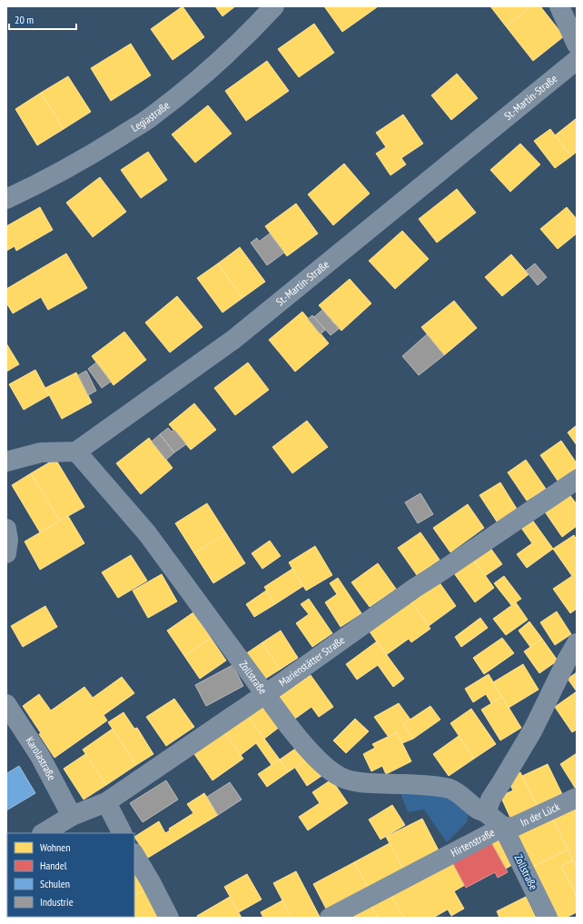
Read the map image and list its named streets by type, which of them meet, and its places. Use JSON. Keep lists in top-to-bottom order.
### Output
{
  "streets": {
    "street": [
      "St.-Martin-Straße",
      "Legiastraße",
      "Marienstätter Straße",
      "Zollstraße",
      "Karolastraße",
      "In der Lück",
      "Hirtenstraße"
    ]
  },
  "crossings": [
    ["St.-Martin-Straße", "Zollstraße"],
    ["Marienstätter Straße", "Zollstraße"],
    ["Marienstätter Straße", "Karolastraße"],
    ["Zollstraße", "In der Lück"],
    ["Zollstraße", "Hirtenstraße"],
    ["In der Lück", "Hirtenstraße"]
  ],
  "legend": [
    "Wohnen",
    "Handel",
    "Schulen",
    "Industrie"
  ],
  "scale_bar": "20 m"
}
